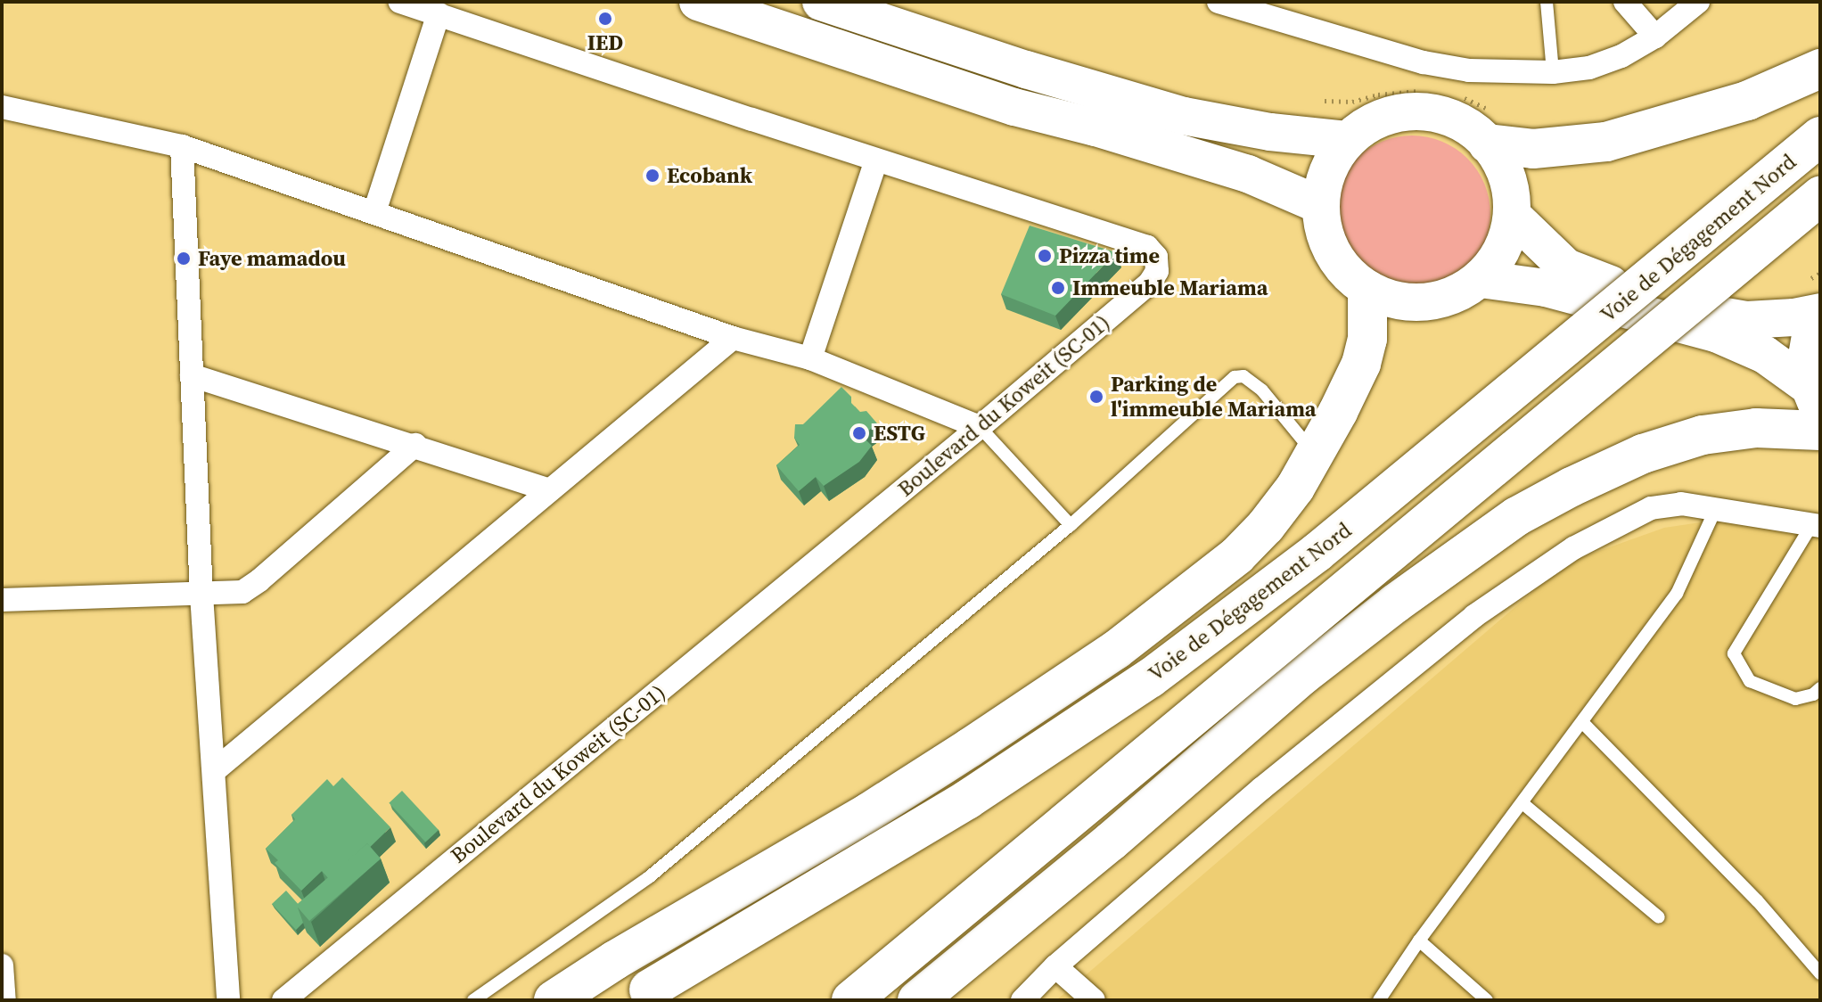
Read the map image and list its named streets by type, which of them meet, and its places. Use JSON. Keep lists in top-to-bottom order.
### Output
{
  "streets": {
    "highway": ["Voie de Dégagement Nord"],
    "street": ["Boulevard du Koweit (SC-01)"]
  },
  "places": [
    "IED",
    "Ecobank",
    "Pizza time",
    "Faye mamadou",
    "Immeuble Mariama",
    "Parking de l'immeuble Mariama",
    "ESTG"
  ]
}
